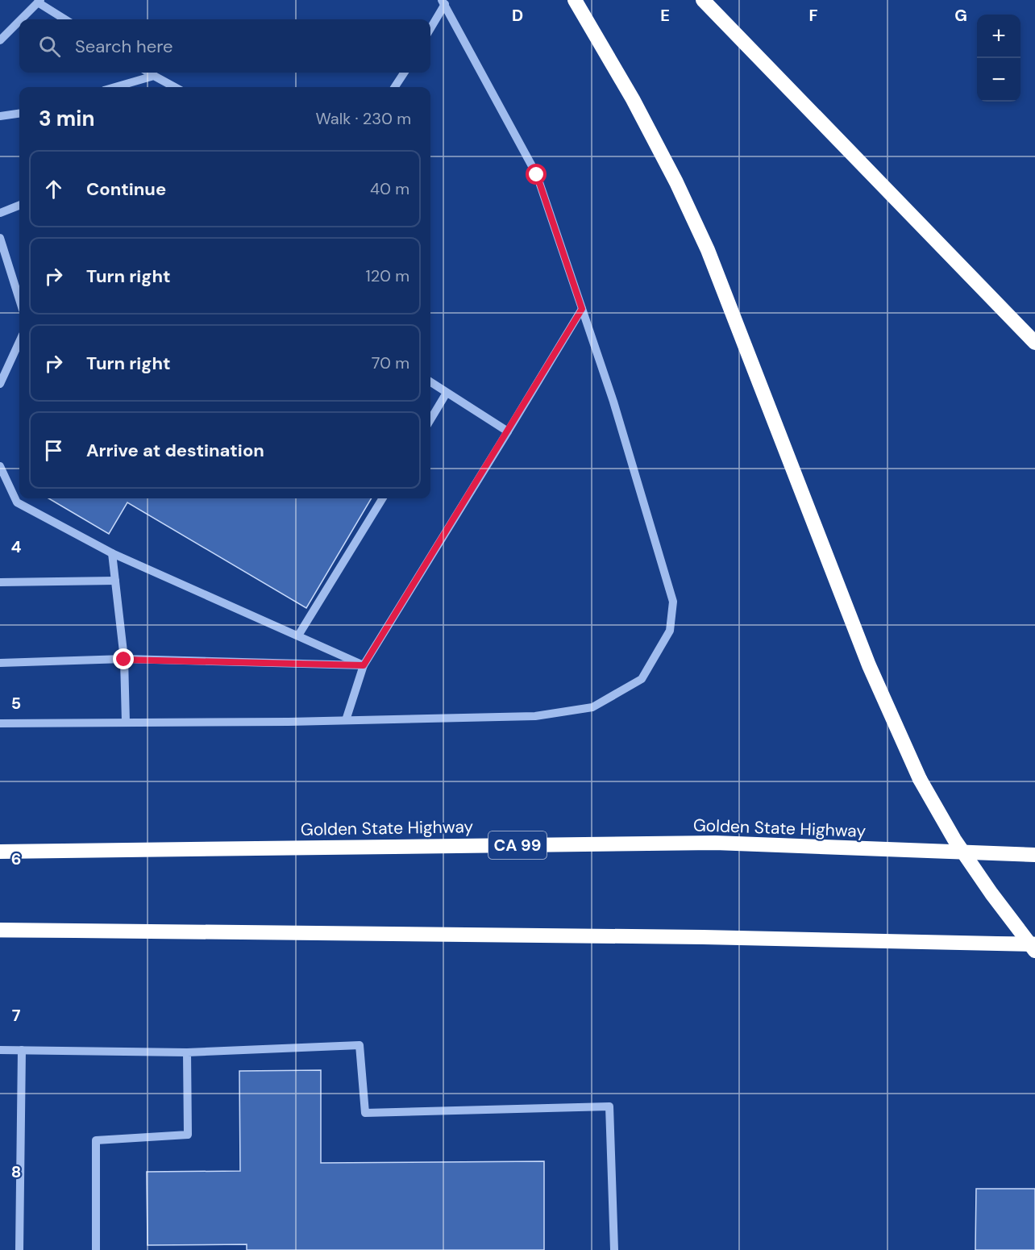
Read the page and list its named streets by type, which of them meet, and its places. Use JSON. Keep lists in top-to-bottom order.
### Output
{
  "streets": {
    "highway": ["Golden State Highway", "CA 99"]
  },
  "page": {
    "map_buttons": ["+", "−"],
    "search": "Search here",
    "heading": ["3 min", "Walk · 230 m"],
    "list": [
      ["Continue", "40 m"],
      ["Turn right", "120 m"],
      ["Turn right", "70 m"],
      "Arrive at destination"
    ]
  },
  "grid": {
    "columns": [
      "D",
      "E",
      "F",
      "G"
    ],
    "rows": [
      "4",
      "5",
      "6",
      "7",
      "8"
    ]
  }
}
